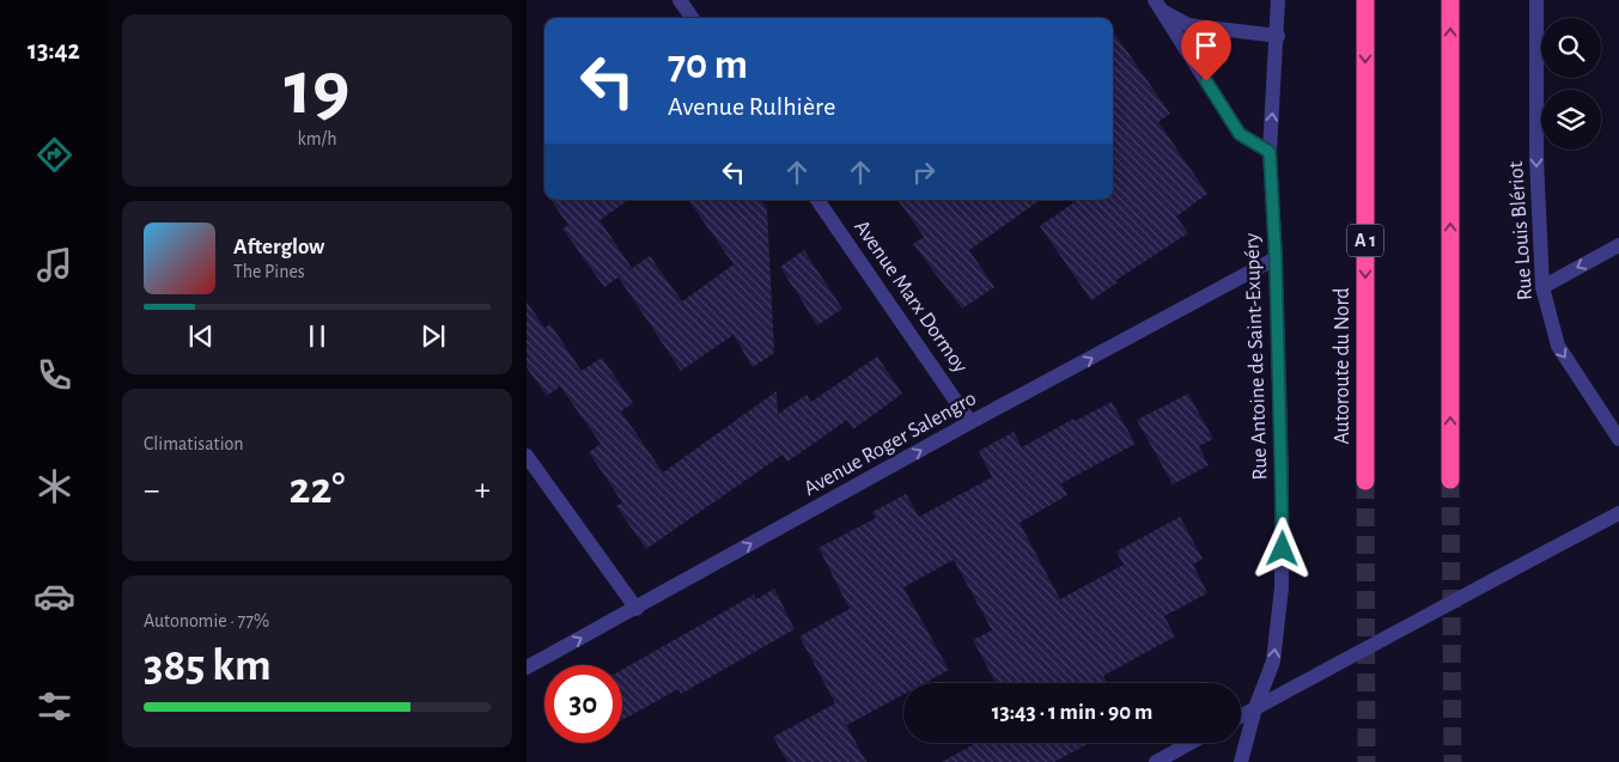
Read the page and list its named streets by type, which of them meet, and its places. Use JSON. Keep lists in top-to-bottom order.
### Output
{
  "streets": {
    "highway": ["A 1", "Autoroute du Nord"],
    "street": [
      "Rue Louis Blériot",
      "Avenue Marx Dormoy",
      "Rue Antoine de Saint-Exupéry",
      "Avenue Roger Salengro"
    ]
  },
  "crossings": [
    ["Avenue Marx Dormoy", "Avenue Roger Salengro"],
    ["Rue Antoine de Saint-Exupéry", "Avenue Roger Salengro"]
  ],
  "one_way": ["Rue Louis Blériot", "Rue Antoine de Saint-Exupéry", "Avenue Roger Salengro"],
  "page": {
    "tabs": "13:42",
    "tile": [
      ["19", "km/h"],
      "Climatisation",
      ["Autonomie · 77%", "385 km"]
    ],
    "turn": ["70 m", "Avenue Rulhière"],
    "song": ["Afterglow", "The Pines"],
    "heat": ["−", "22°", "+"],
    "limit": "30",
    "trip": "13:43 · 1 min · 90 m"
  }
}
